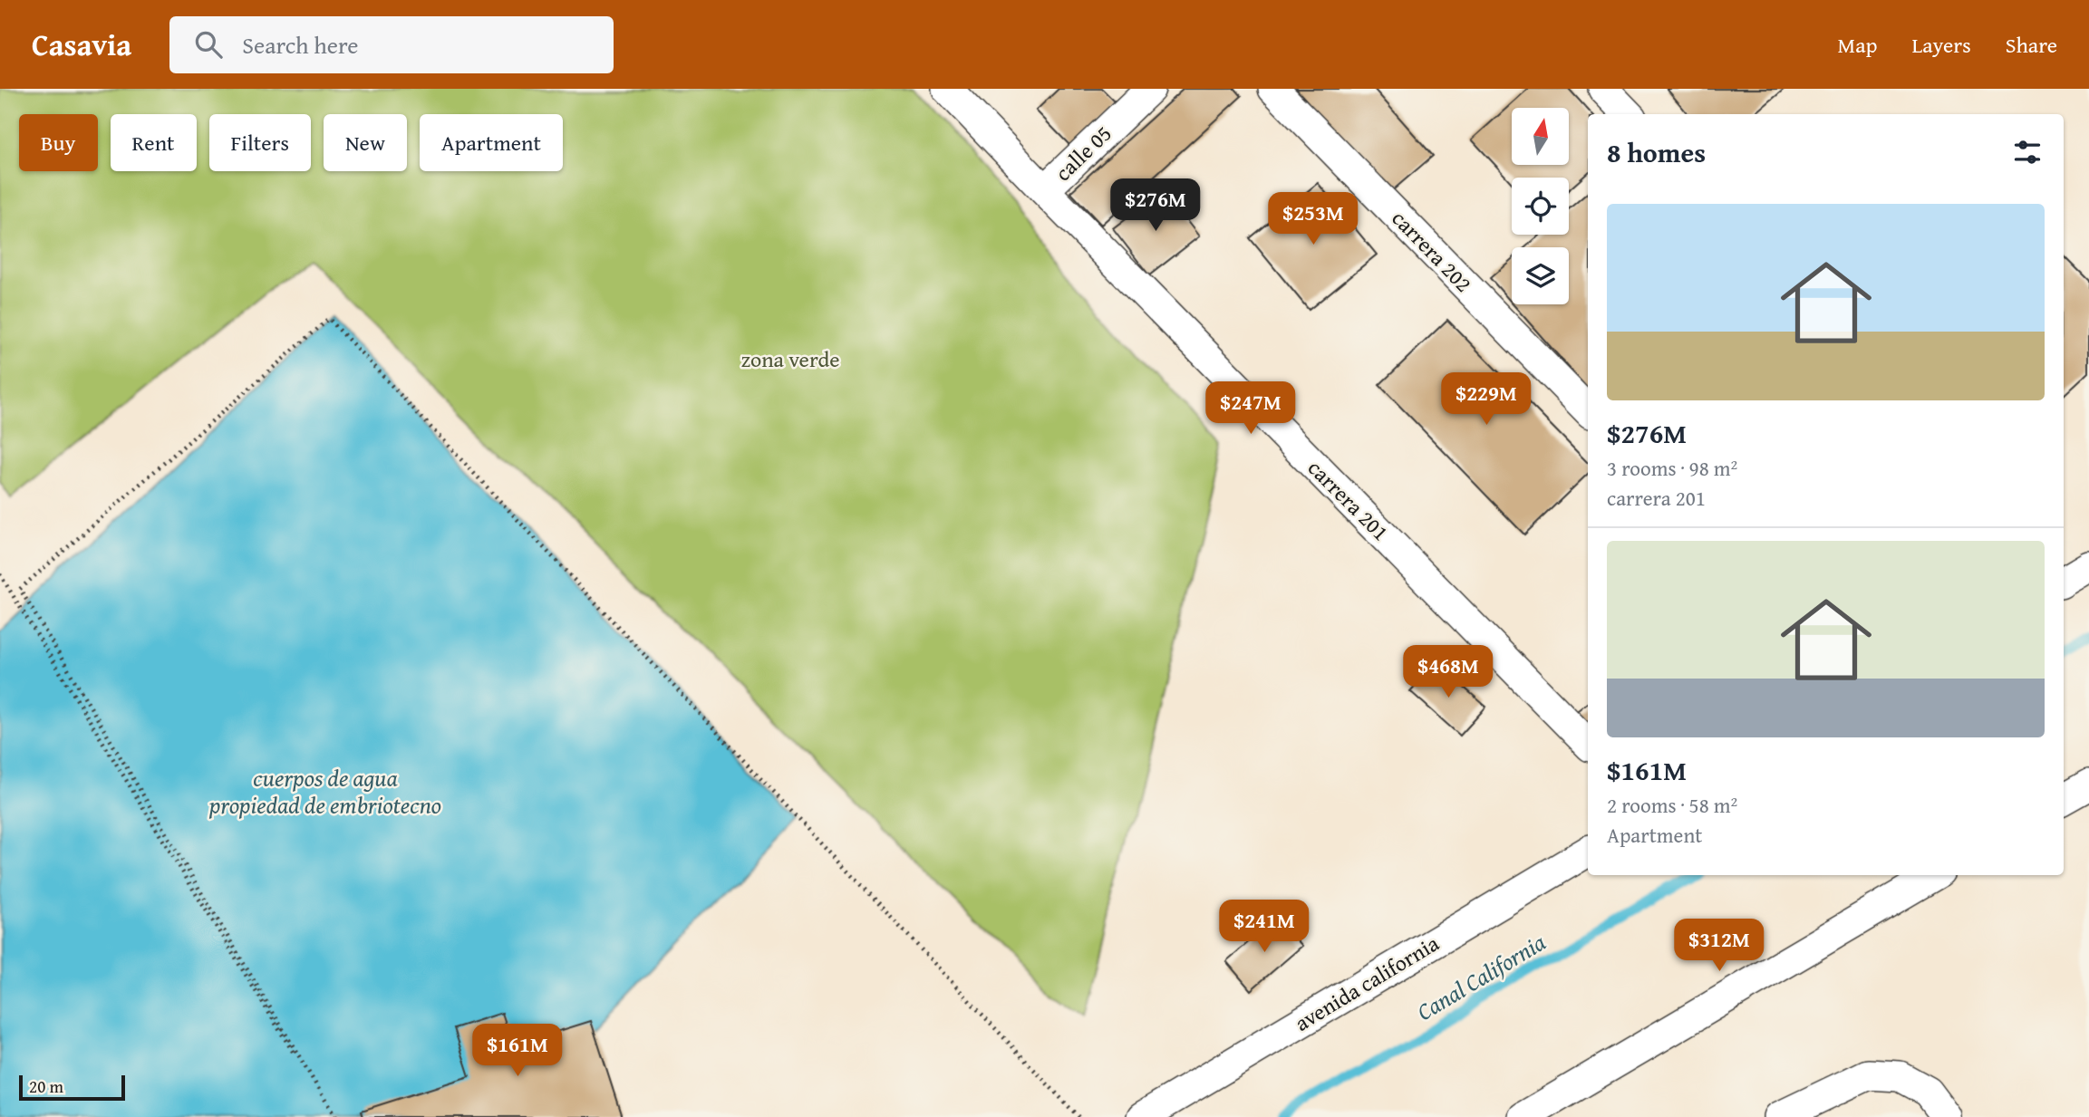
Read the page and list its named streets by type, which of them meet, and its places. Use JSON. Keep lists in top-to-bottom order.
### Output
{
  "streets": {
    "street": [
      "calle 05",
      "carrera 202",
      "carrera 201",
      "avenida california"
    ]
  },
  "crossings": [
    ["calle 05", "carrera 201"]
  ],
  "water": ["cuerpos de agua propiedad de embriotecno", "Canal California"],
  "parks": ["zona verde"],
  "scale_bar": "20 m",
  "north": "top",
  "page": {
    "header": "Casavia",
    "search": "Search here",
    "nav": ["Map", "Layers", "Share"],
    "chip": [
      "Buy",
      "Rent",
      "Filters",
      "New",
      "Apartment"
    ],
    "heading": "8 homes",
    "price": [
      "$276M",
      "$253M",
      "$229M",
      "$247M",
      "$468M",
      "$241M",
      "$312M",
      "$161M"
    ],
    "list": [
      {
        "name": "$276M",
        "note": "3 rooms · 98 m² · carrera 201"
      },
      {
        "name": "$161M",
        "note": "2 rooms · 58 m² · Apartment"
      }
    ],
    "scale": "20 m"
  }
}
